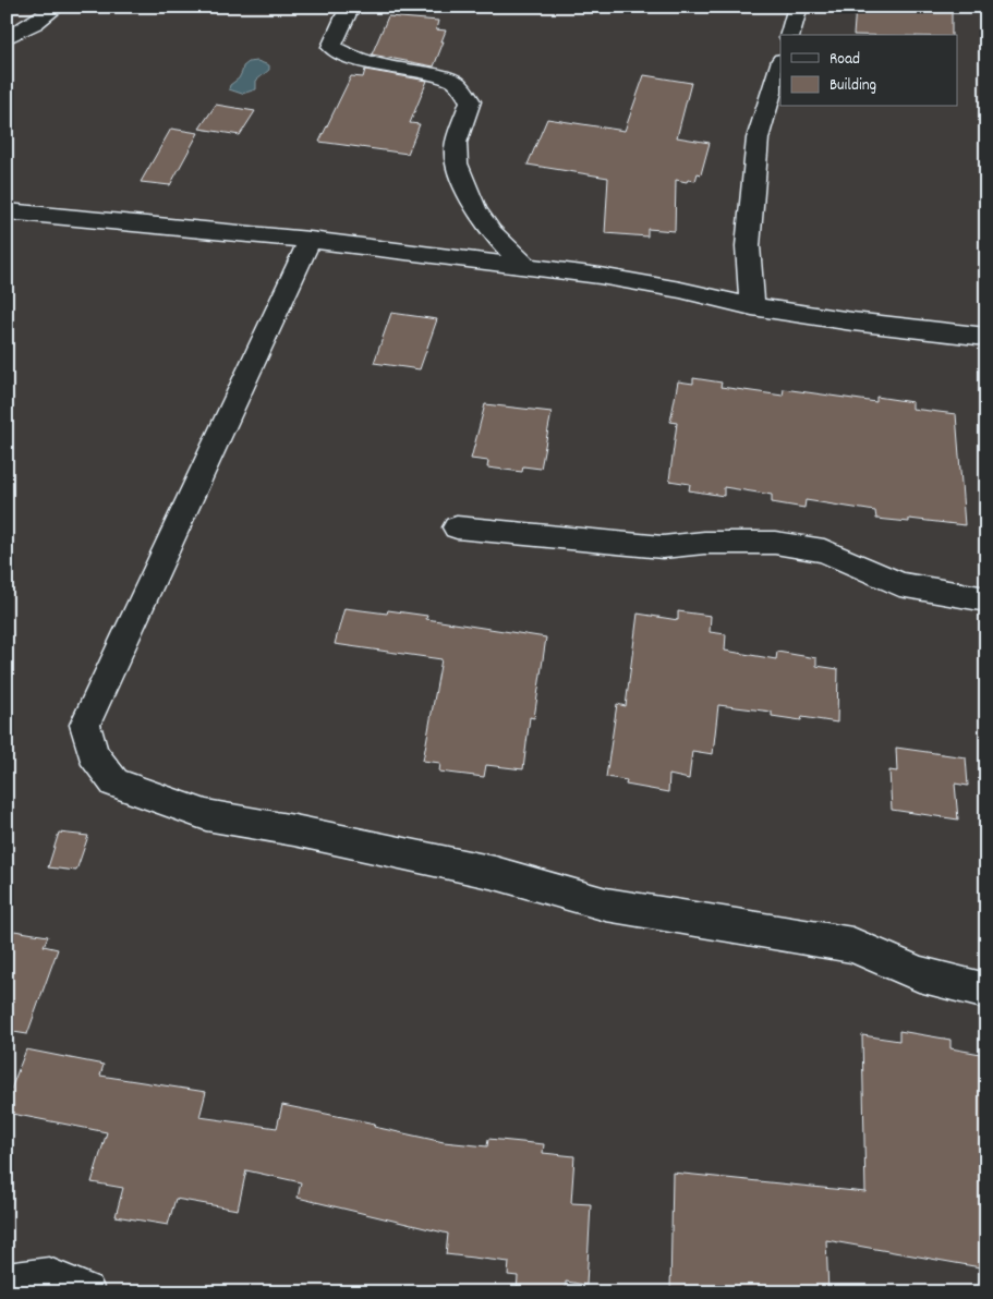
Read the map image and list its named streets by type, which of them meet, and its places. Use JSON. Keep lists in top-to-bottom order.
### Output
{
  "legend": ["Road", "Building"]
}
